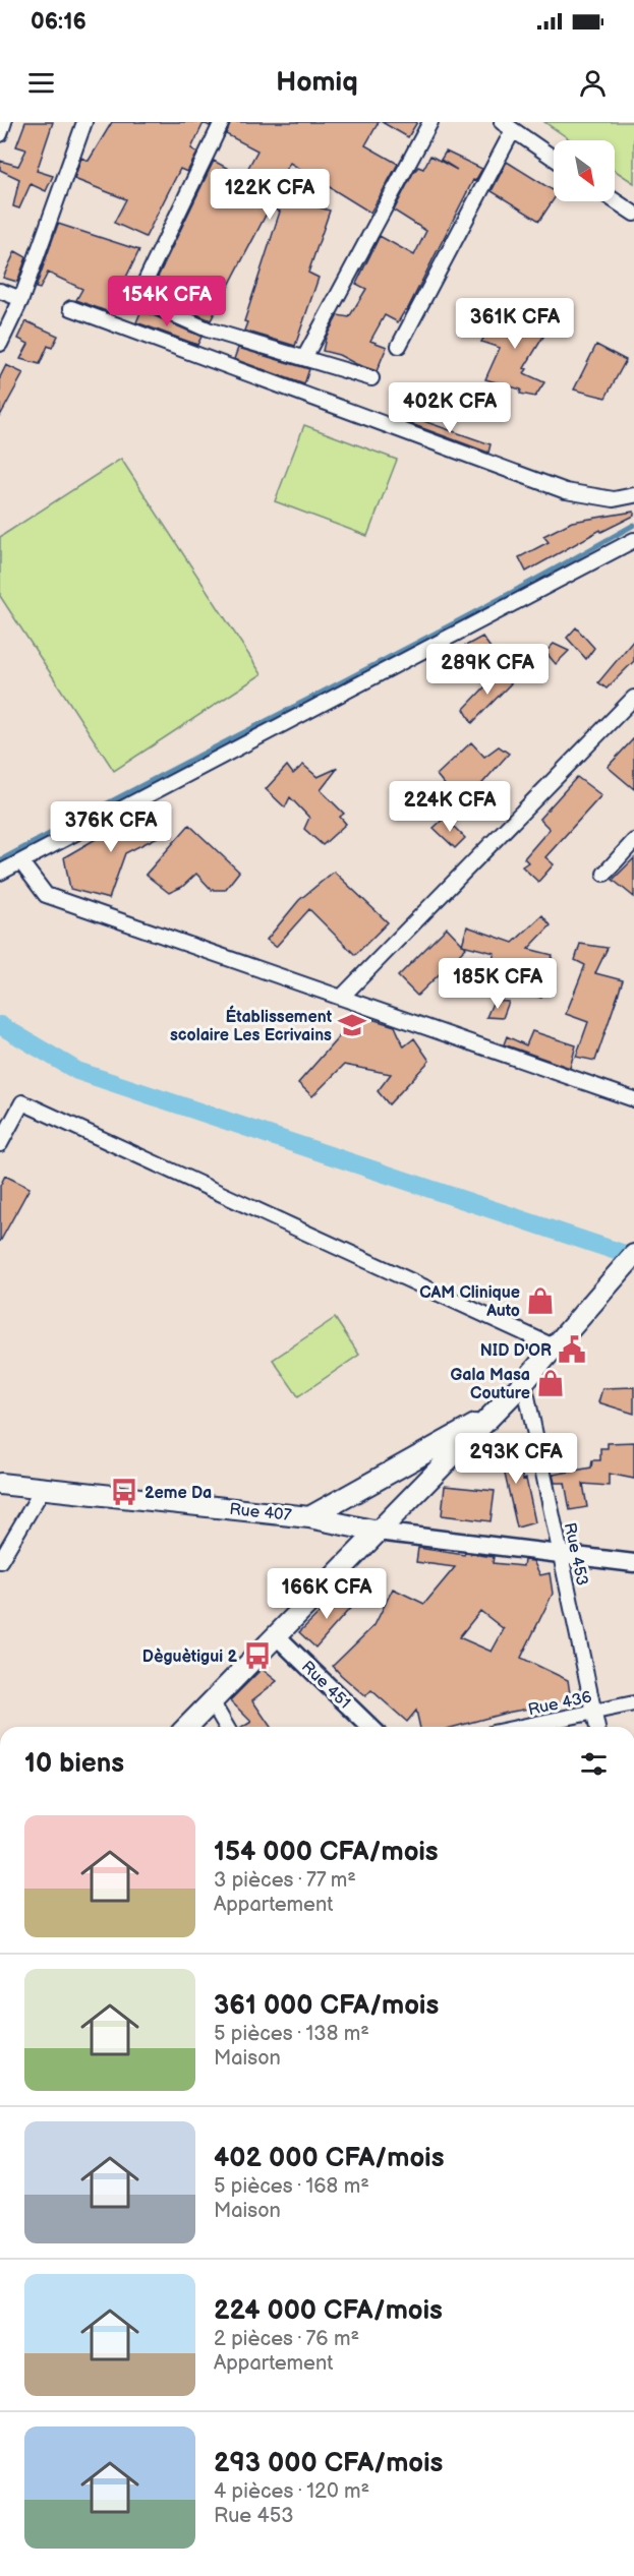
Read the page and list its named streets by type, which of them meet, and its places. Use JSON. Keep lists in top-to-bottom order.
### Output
{
  "streets": {
    "main road": ["Rue 407"],
    "street": ["Rue 453", "Rue 451", "Rue 436"]
  },
  "crossings": [
    ["Rue 453", "Rue 436"]
  ],
  "places": {
    "school or university": ["Établissement scolaire Les Ecrivains"],
    "shop": ["CAM Clinique Auto", "Gala Masa Couture"],
    "public building": ["NID D'OR"],
    "bus stop": ["2eme Da", "Dèguètigui 2"]
  },
  "north": "bottom right",
  "page": {
    "status": "06:16",
    "header": "Homiq",
    "price": [
      "122K CFA",
      "154K CFA",
      "361K CFA",
      "402K CFA",
      "289K CFA",
      "224K CFA",
      "376K CFA",
      "185K CFA",
      "293K CFA",
      "166K CFA"
    ],
    "heading": "10 biens",
    "list": [
      {
        "name": "154 000 CFA/mois",
        "note": "3 pièces · 77 m² · Appartement"
      },
      {
        "name": "361 000 CFA/mois",
        "note": "5 pièces · 138 m² · Maison"
      },
      {
        "name": "402 000 CFA/mois",
        "note": "5 pièces · 168 m² · Maison"
      },
      {
        "name": "224 000 CFA/mois",
        "note": "2 pièces · 76 m² · Appartement"
      },
      {
        "name": "293 000 CFA/mois",
        "note": "4 pièces · 120 m² · Rue 453"
      }
    ]
  }
}
